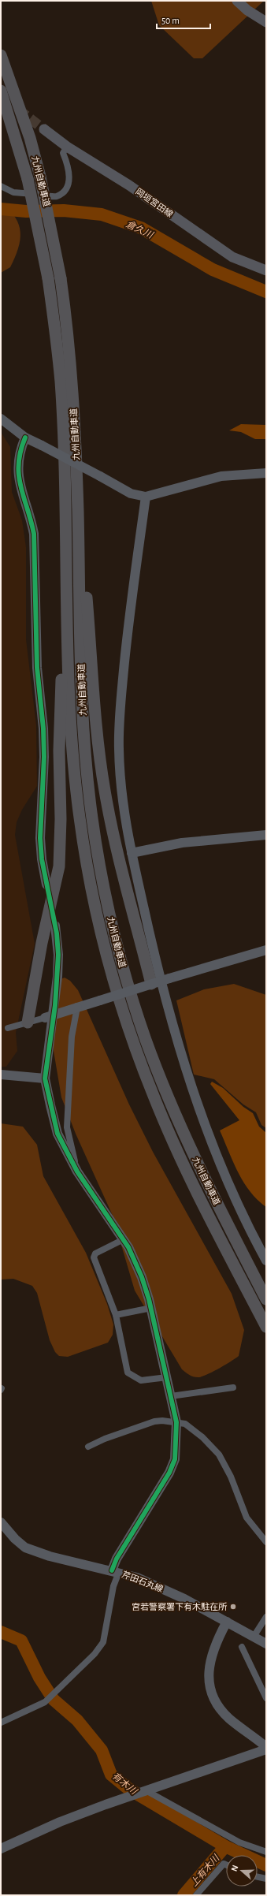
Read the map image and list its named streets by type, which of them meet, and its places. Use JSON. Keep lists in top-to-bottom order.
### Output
{
  "streets": {
    "highway": ["九州自動車道"],
    "main road": ["岡垣宮田線"],
    "street": ["芹田石丸線"]
  },
  "water": ["倉久川", "有木川", "上有木川"],
  "places": ["宮若警察署下有木駐在所"],
  "scale_bar": "50 m",
  "north": "left"
}
